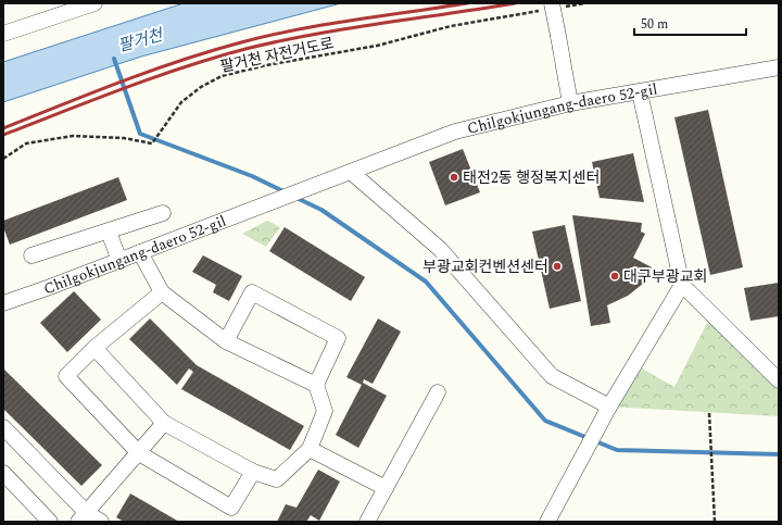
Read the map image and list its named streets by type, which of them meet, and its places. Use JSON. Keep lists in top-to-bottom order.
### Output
{
  "streets": {
    "street": ["Chilgokjungang-daero 52-gil"],
    "path": ["팔거천 자전거도로"]
  },
  "water": ["팔거천"],
  "places": ["태전2동 행정복지센터", "부광교회컨벤션센터", "대구부광교회"],
  "scale_bar": "50 m"
}
